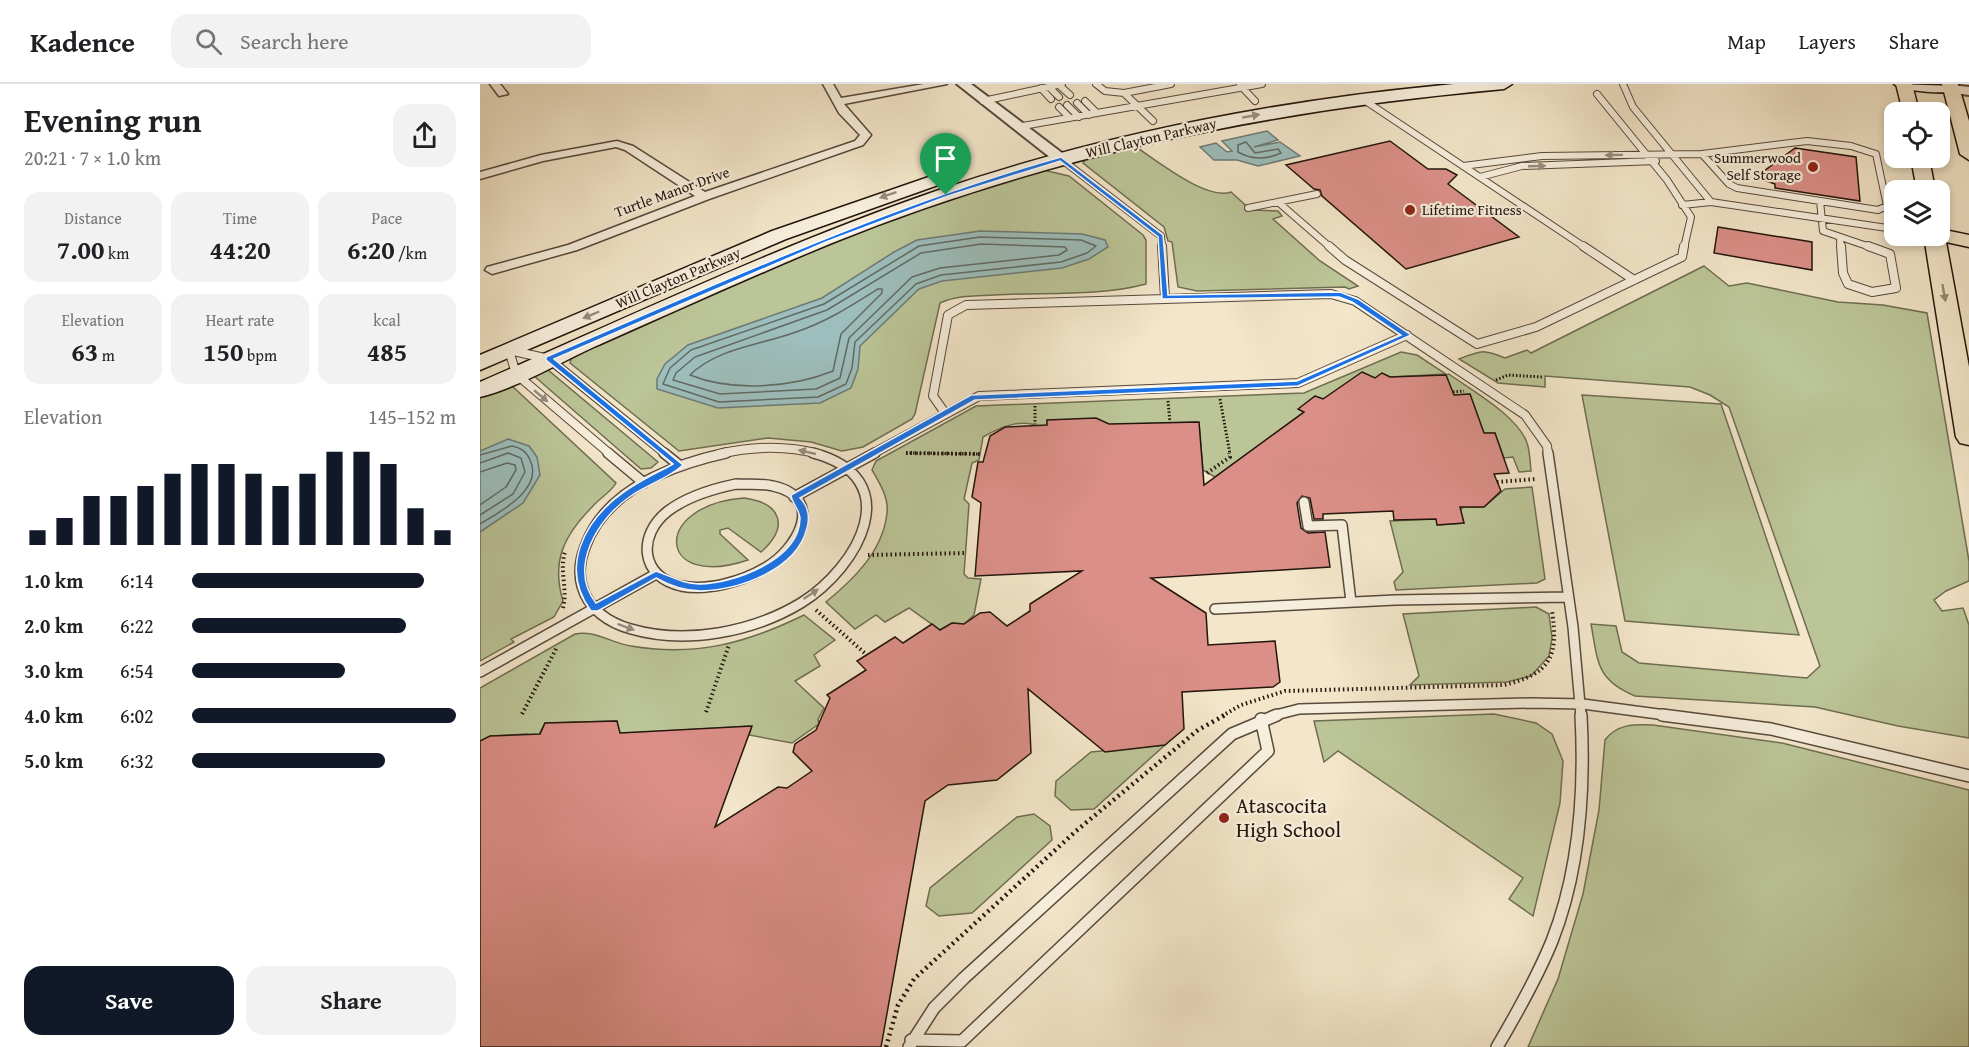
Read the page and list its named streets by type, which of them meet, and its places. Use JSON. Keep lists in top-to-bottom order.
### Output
{
  "streets": {
    "main road": ["Will Clayton Parkway"],
    "street": ["Turtle Manor Drive"]
  },
  "places": ["Summerwood Self Storage", "Lifetime Fitness", "Atascocita High School"],
  "page": {
    "header": "Kadence",
    "search": "Search here",
    "nav": ["Map", "Layers", "Share"],
    "heading": ["Evening run", "20:21 · 7 × 1.0 km"],
    "stats": [
      ["Distance", "7.00 km"],
      ["Time", "44:20"],
      ["Pace", "6:20 /km"],
      ["Elevation", "63 m"],
      ["Heart rate", "150 bpm"],
      ["kcal", "485"]
    ],
    "chart": ["Elevation", "145–152 m"],
    "list": [
      {
        "name": "1.0 km",
        "note": "6:14"
      },
      {
        "name": "2.0 km",
        "note": "6:22"
      },
      {
        "name": "3.0 km",
        "note": "6:54"
      },
      {
        "name": "4.0 km",
        "note": "6:02"
      },
      {
        "name": "5.0 km",
        "note": "6:32"
      }
    ],
    "buttons": ["Save", "Share"]
  }
}
